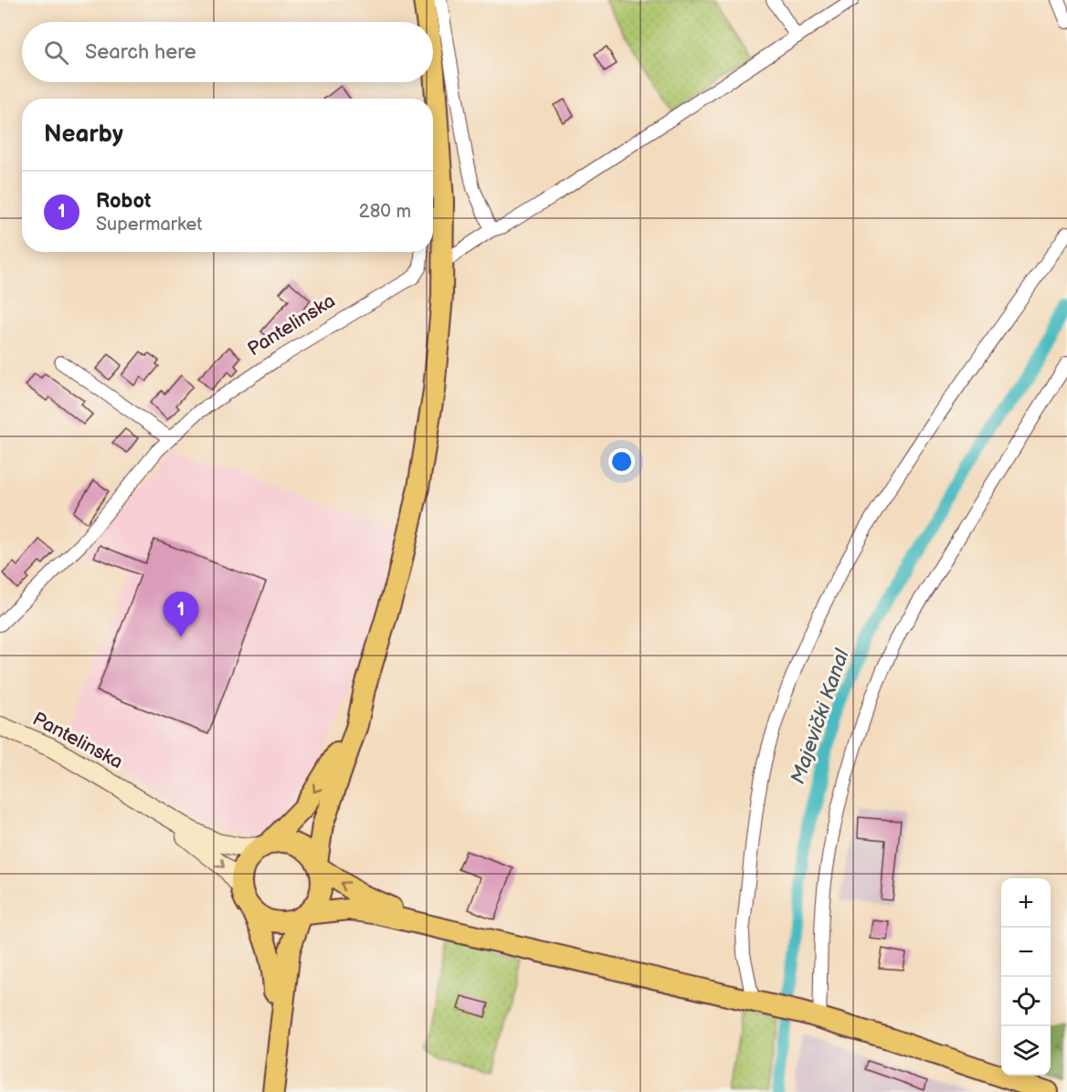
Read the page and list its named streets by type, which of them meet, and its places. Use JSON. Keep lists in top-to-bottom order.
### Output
{
  "streets": {
    "main road": ["Pantelinska"]
  },
  "water": ["Majevički Kanal"],
  "page": {
    "search": "Search here",
    "heading": "Nearby",
    "list": [
      {
        "mark": "1",
        "name": "Robot",
        "note": "Supermarket",
        "value": "280 m"
      }
    ],
    "pins": "1",
    "map_buttons": ["+", "−"]
  }
}
